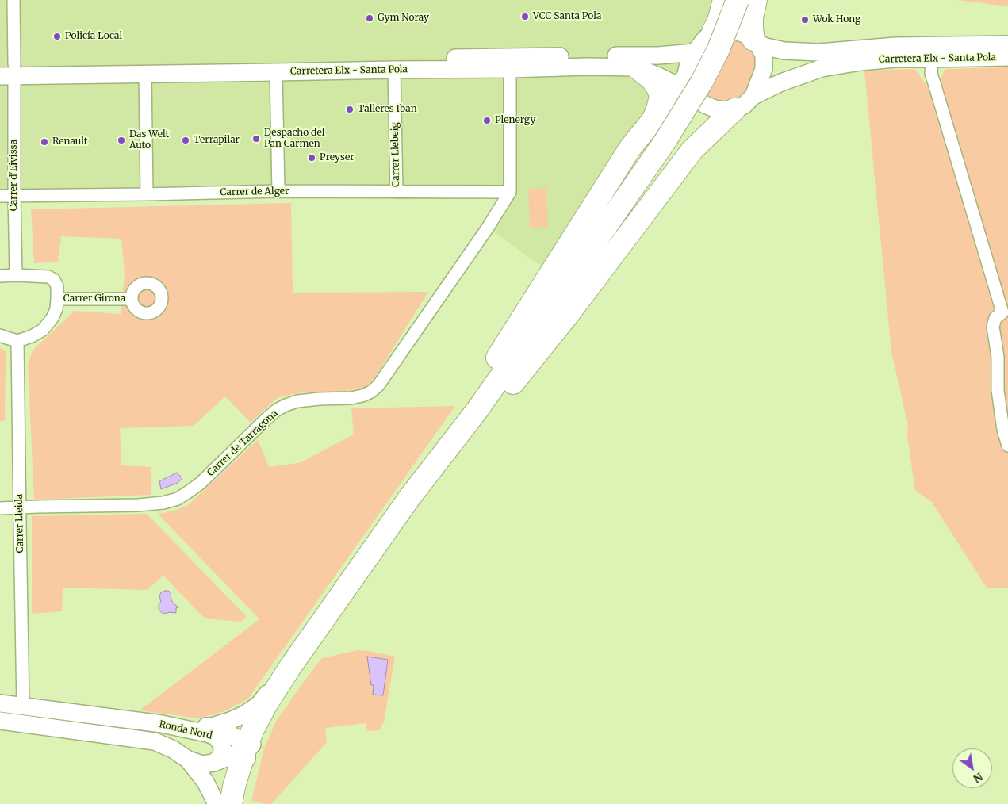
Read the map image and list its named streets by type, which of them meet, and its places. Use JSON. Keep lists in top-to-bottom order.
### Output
{
  "streets": {
    "main road": ["Carretera Elx - Santa Pola", "Ronda Nord"],
    "street": [
      "Carrer Llebeig",
      "Carrer d'Eivissa",
      "Carrer de Alger",
      "Carrer Girona",
      "Carrer de Tarragona",
      "Carrer Lleida"
    ]
  },
  "crossings": [
    ["Carretera Elx - Santa Pola", "Carrer Llebeig"],
    ["Carretera Elx - Santa Pola", "Carrer d'Eivissa"],
    ["Carrer Llebeig", "Carrer de Alger"],
    ["Carrer d'Eivissa", "Carrer de Alger"],
    ["Carrer de Alger", "Carrer de Tarragona"],
    ["Carrer de Tarragona", "Carrer Lleida"],
    ["Carrer Lleida", "Ronda Nord"]
  ],
  "places": [
    "VCC Santa Pola",
    "Gym Noray",
    "Wok Hong",
    "Policía Local",
    "Talleres Iban",
    "Plenergy",
    "Despacho del Pan Carmen",
    "Das Welt Auto",
    "Terrapilar",
    "Renault",
    "Preyser"
  ],
  "north": "bottom right"
}
